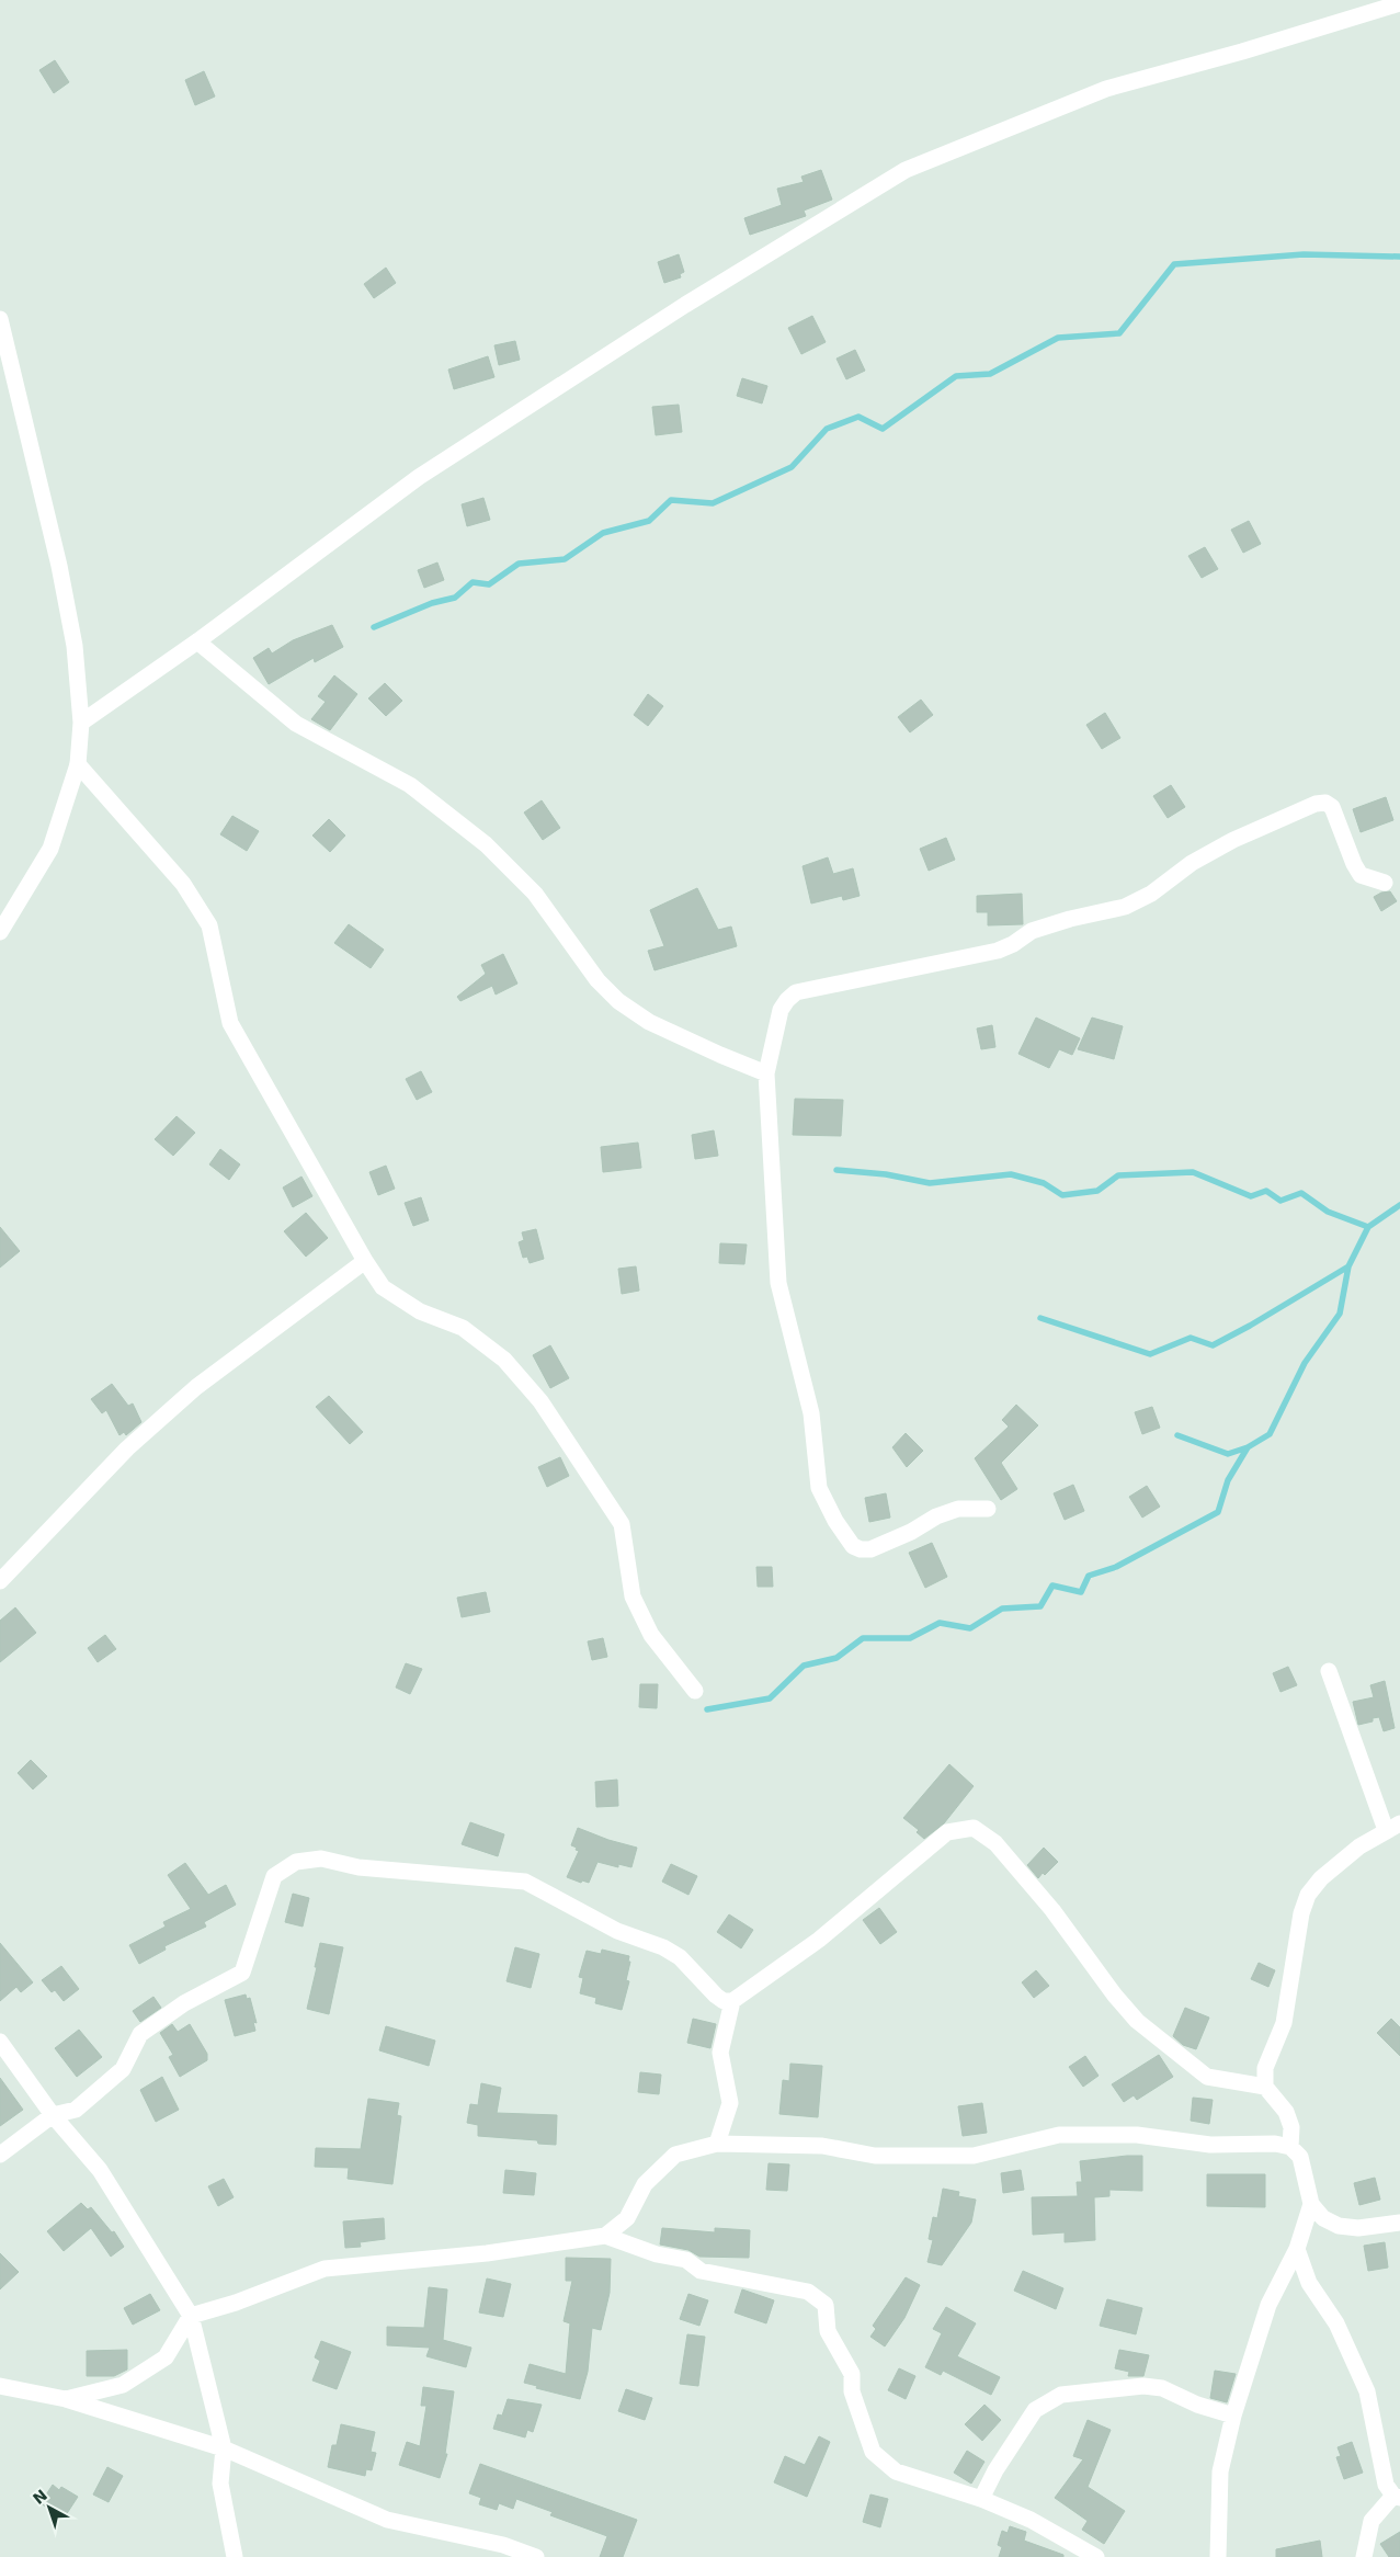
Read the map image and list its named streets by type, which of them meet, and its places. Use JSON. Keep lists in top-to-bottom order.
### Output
{
  "north": "top left"
}
